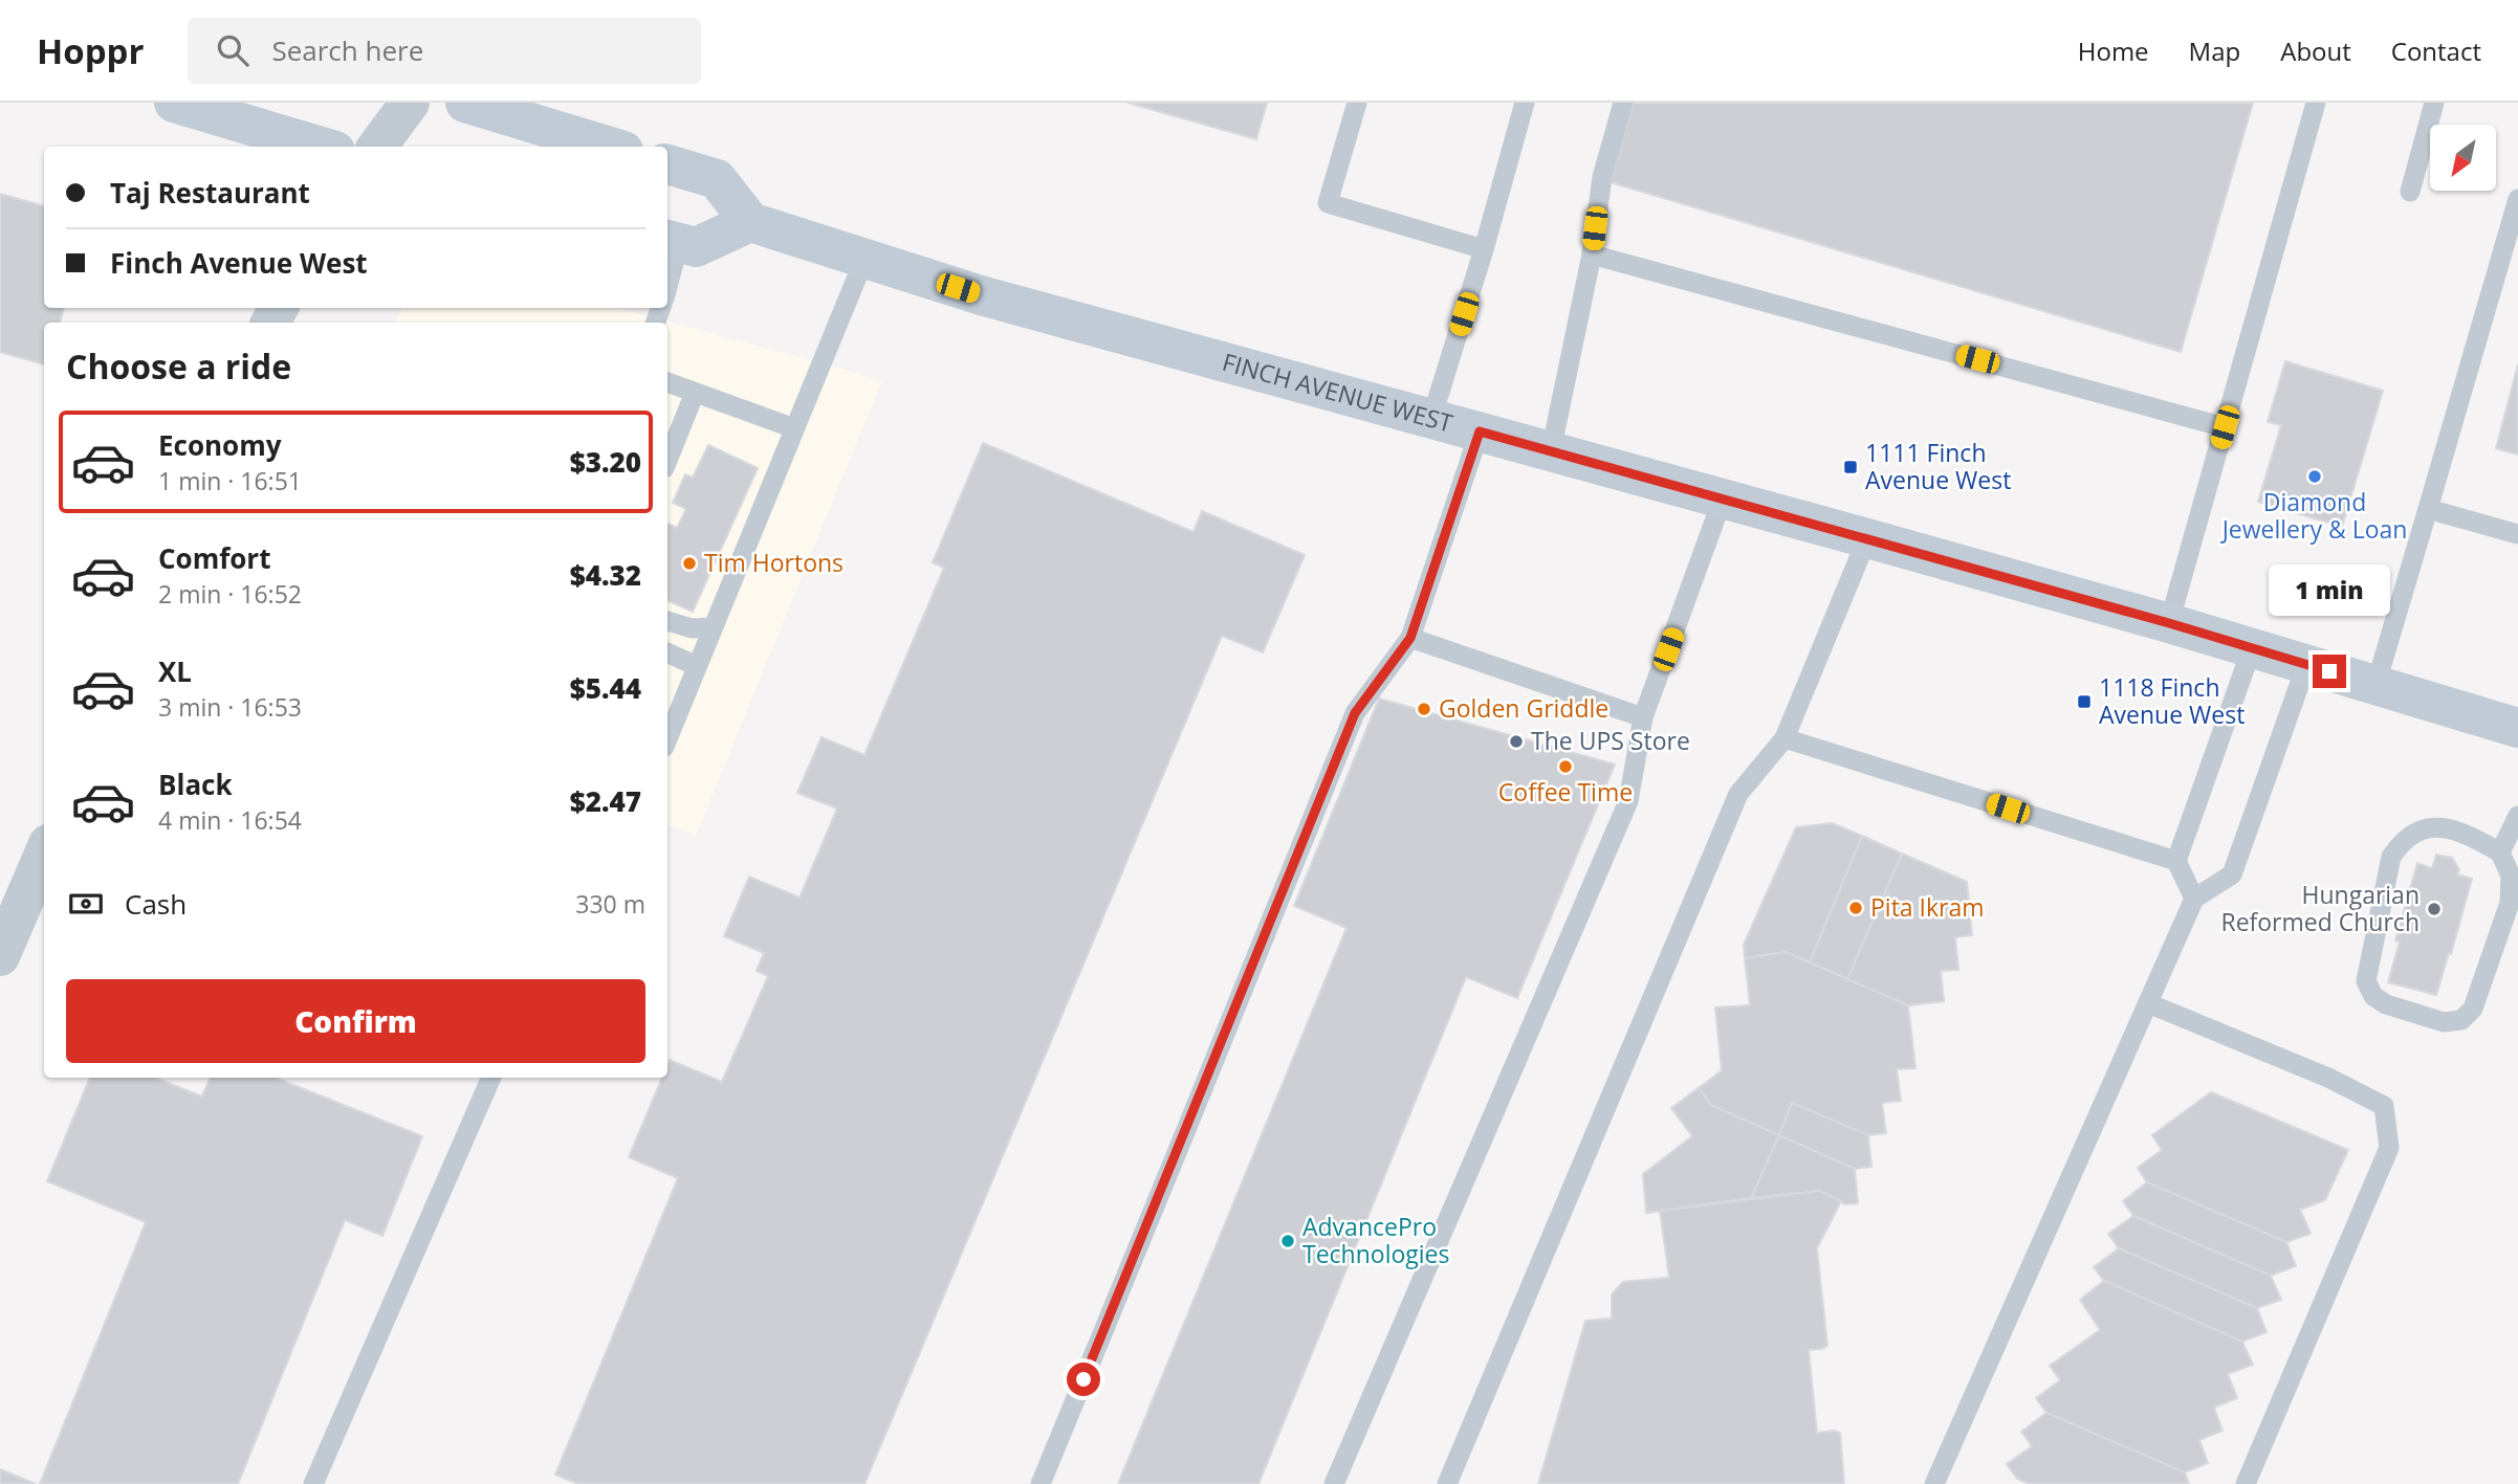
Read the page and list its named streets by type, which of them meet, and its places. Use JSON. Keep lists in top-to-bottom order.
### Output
{
  "streets": {
    "main road": ["FINCH AVENUE WEST"]
  },
  "places": {
    "transit": ["1111 Finch Avenue West", "1118 Finch Avenue West"],
    "other": [
      "Diamond Jewellery & Loan",
      "Tim Hortons",
      "Golden Griddle",
      "The UPS Store",
      "Coffee Time",
      "Pita Ikram",
      "Hungarian Reformed Church",
      "AdvancePro Technologies"
    ]
  },
  "north": "bottom left",
  "page": {
    "header": "Hoppr",
    "search": "Search here",
    "nav": [
      "Home",
      "Map",
      "About",
      "Contact"
    ],
    "banner": ["Taj Restaurant", "Finch Avenue West"],
    "heading": "Choose a ride",
    "list": [
      {
        "name": "Economy",
        "note": "1 min · 16:51",
        "value": "$3.20"
      },
      {
        "name": "Comfort",
        "note": "2 min · 16:52",
        "value": "$4.32"
      },
      {
        "name": "XL",
        "note": "3 min · 16:53",
        "value": "$5.44"
      },
      {
        "name": "Black",
        "note": "4 min · 16:54",
        "value": "$2.47"
      }
    ],
    "bubble": "1 min",
    "pay": ["Cash", "330 m"],
    "buttons": "Confirm"
  }
}
